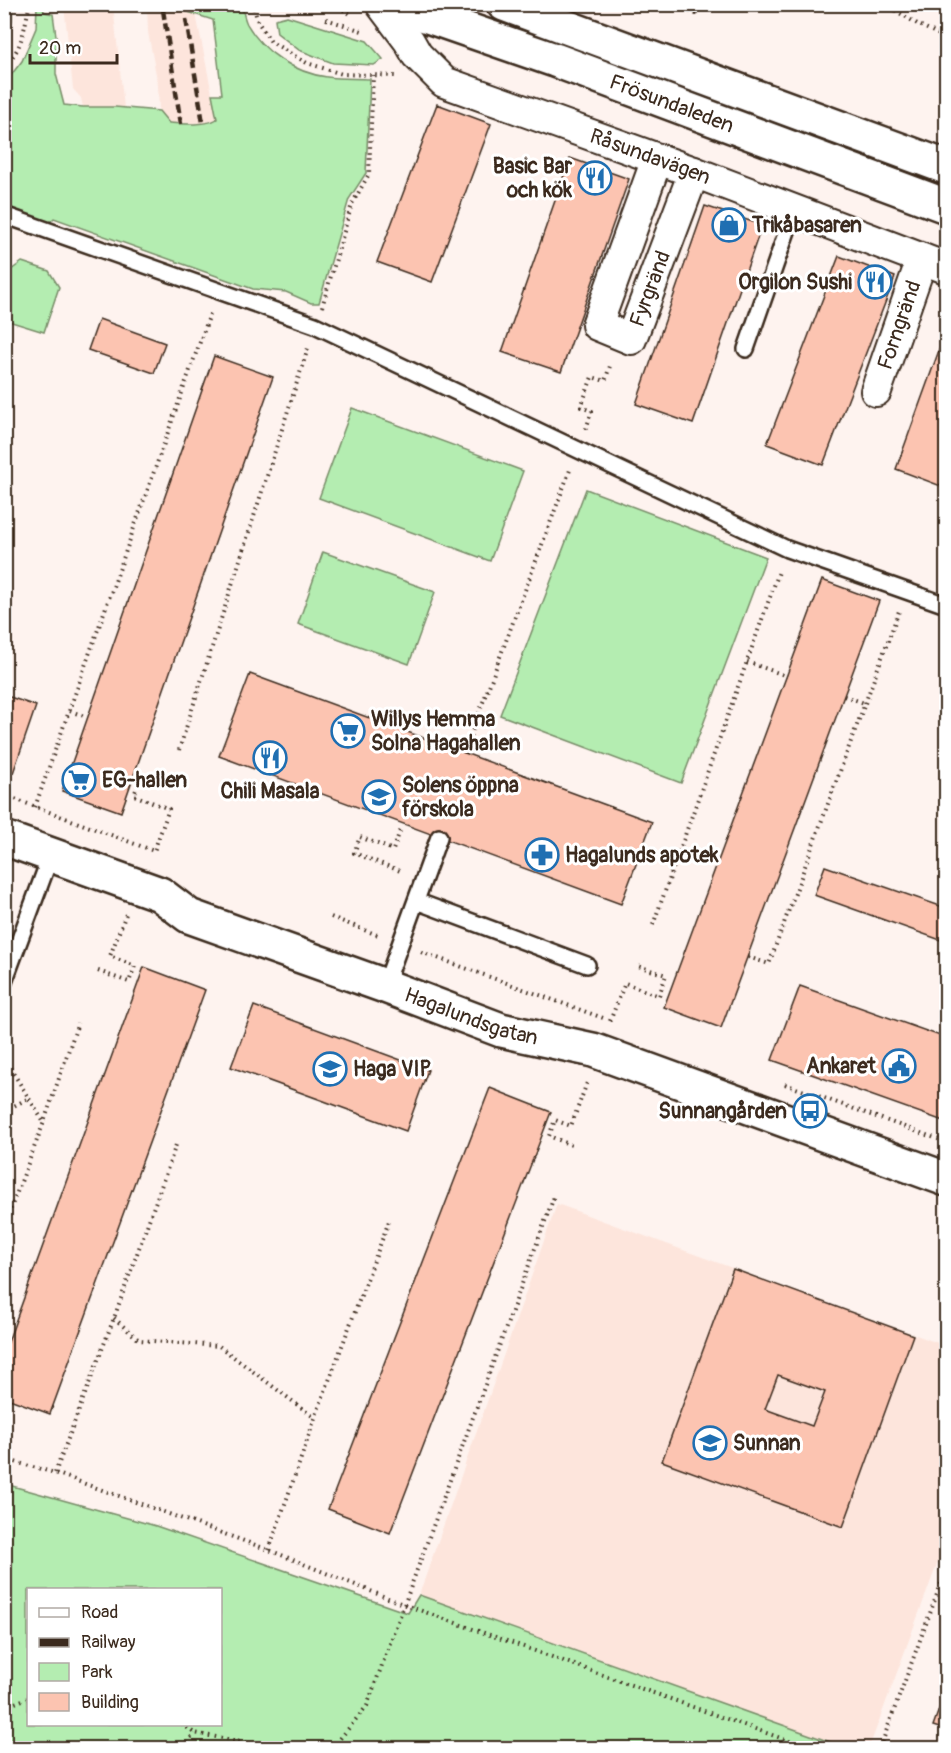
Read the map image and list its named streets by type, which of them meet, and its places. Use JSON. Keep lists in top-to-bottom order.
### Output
{
  "streets": {
    "main road": ["Frösundaleden", "Hagalundsgatan"],
    "street": ["Råsundavägen", "Fyrgränd", "Forngränd"]
  },
  "crossings": [
    ["Råsundavägen", "Fyrgränd"],
    ["Råsundavägen", "Forngränd"]
  ],
  "places": {
    "restaurant": ["Basic Bar och kök", "Orgilon Sushi", "Chili Masala"],
    "shop": ["Trikåbasaren"],
    "supermarket": ["Willys Hemma Solna Hagahallen", "EG-hallen"],
    "school or university": ["Solens öppna förskola", "Haga VIP", "Sunnan"],
    "pharmacy": ["Hagalunds apotek"],
    "public building": ["Ankaret"],
    "bus stop": ["Sunnangården"]
  },
  "legend": [
    "Road",
    "Railway",
    "Park",
    "Building"
  ],
  "scale_bar": "20 m"
}
